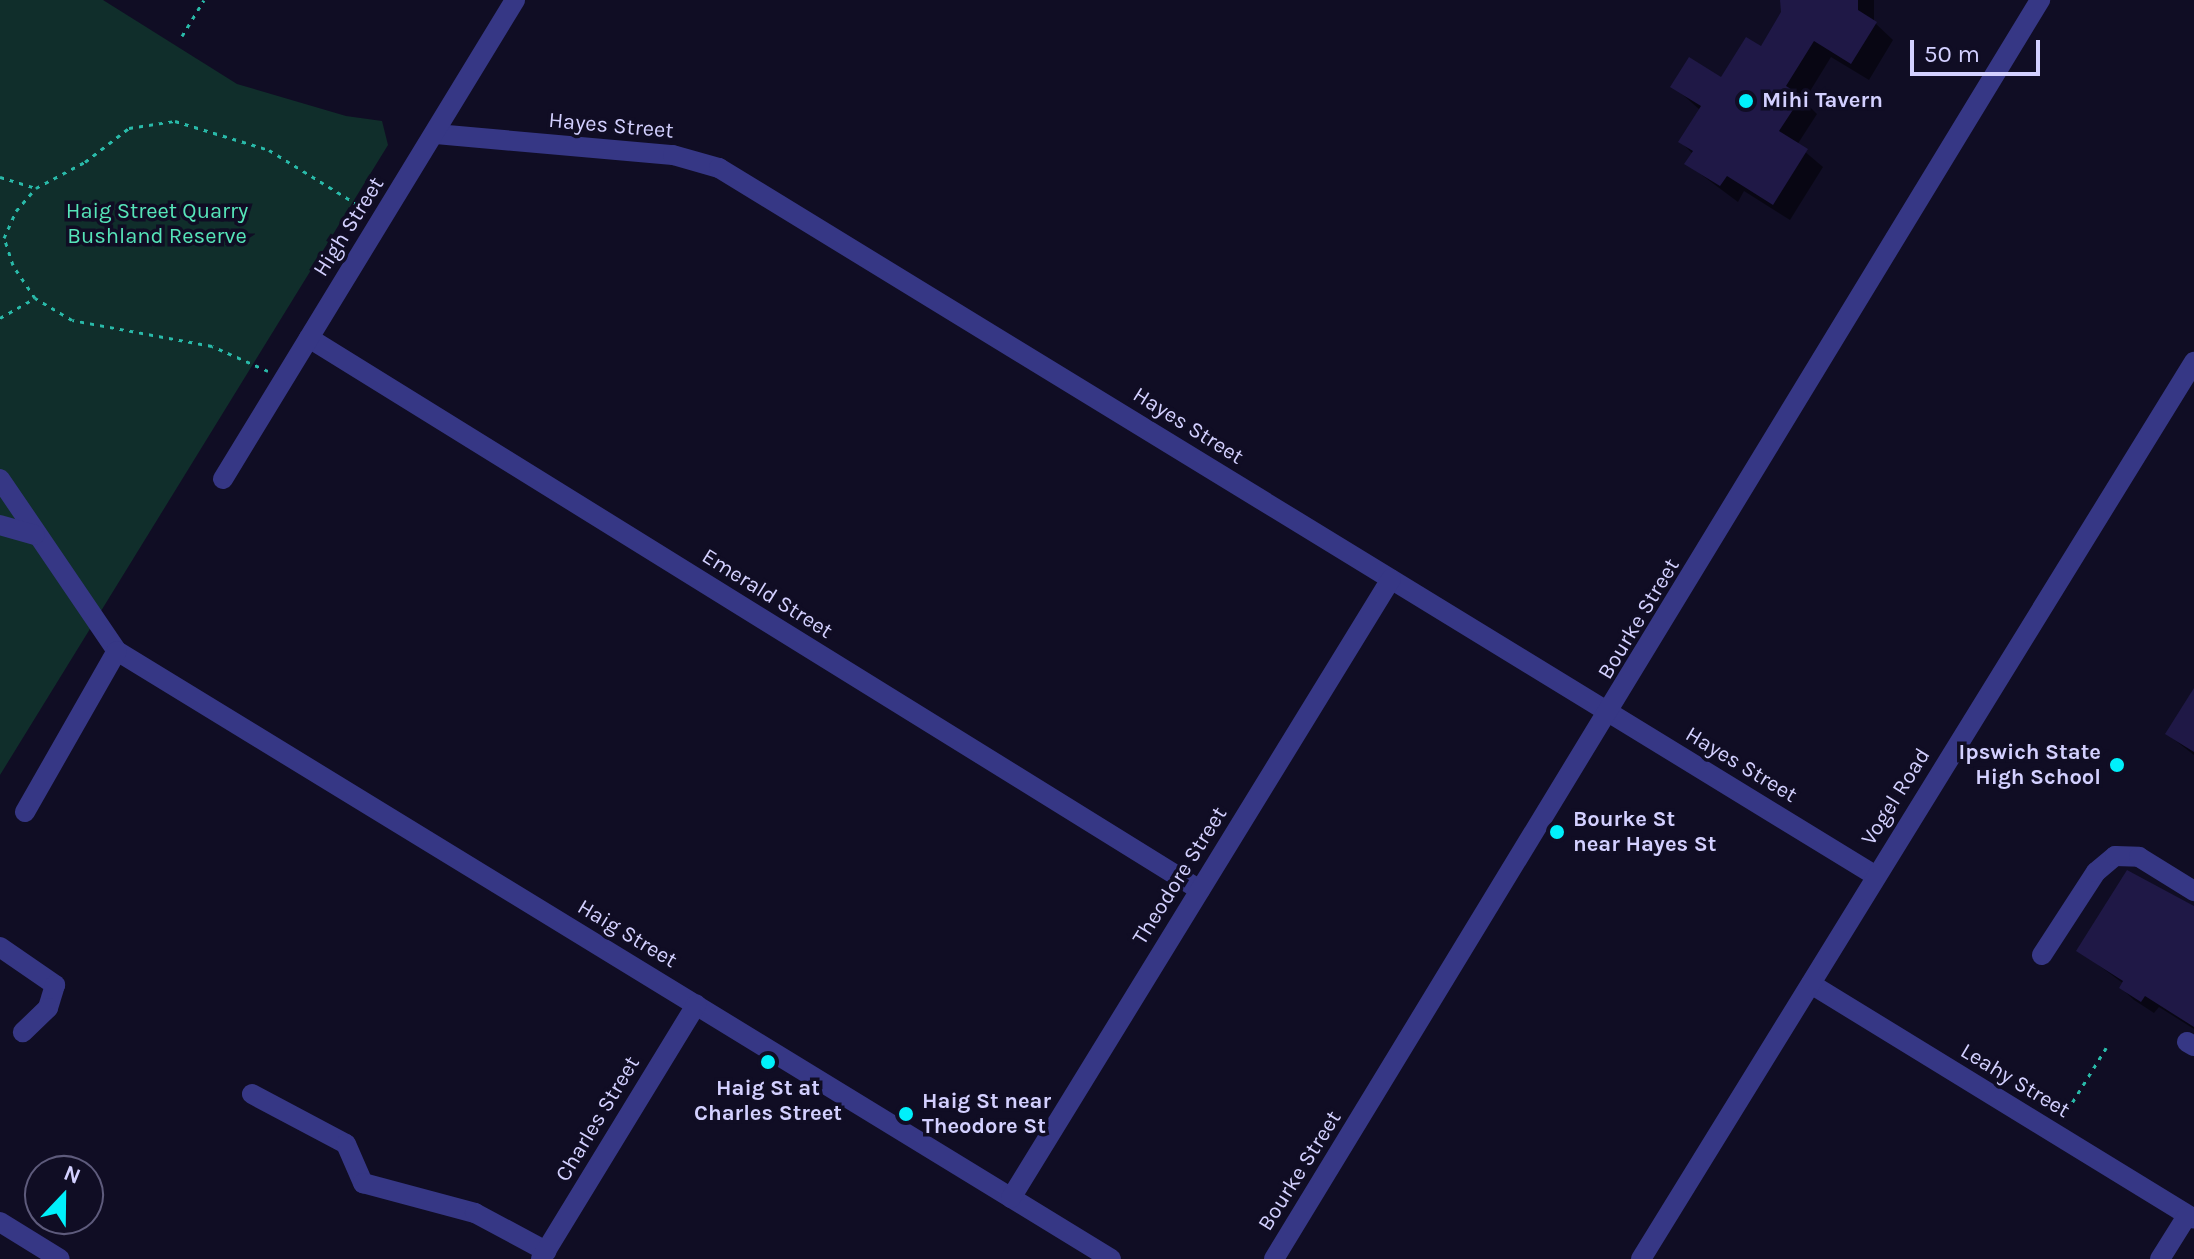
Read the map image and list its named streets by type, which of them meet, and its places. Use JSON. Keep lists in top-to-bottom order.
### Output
{
  "streets": {
    "street": [
      "Hayes Street",
      "High Street",
      "Emerald Street",
      "Bourke Street",
      "Vogel Road",
      "Theodore Street",
      "Haig Street",
      "Leahy Street",
      "Charles Street"
    ]
  },
  "crossings": [
    ["Hayes Street", "High Street"],
    ["Hayes Street", "Bourke Street"],
    ["Hayes Street", "Vogel Road"],
    ["Hayes Street", "Theodore Street"],
    ["High Street", "Emerald Street"],
    ["Emerald Street", "Theodore Street"],
    ["Vogel Road", "Leahy Street"],
    ["Theodore Street", "Haig Street"],
    ["Haig Street", "Charles Street"]
  ],
  "parks": ["Haig Street Quarry Bushland Reserve"],
  "places": [
    "Mihi Tavern",
    "Ipswich State High School",
    "Bourke St near Hayes St",
    "Haig St at Charles Street",
    "Haig St near Theodore St"
  ],
  "scale_bar": "50 m",
  "north": "top"
}
